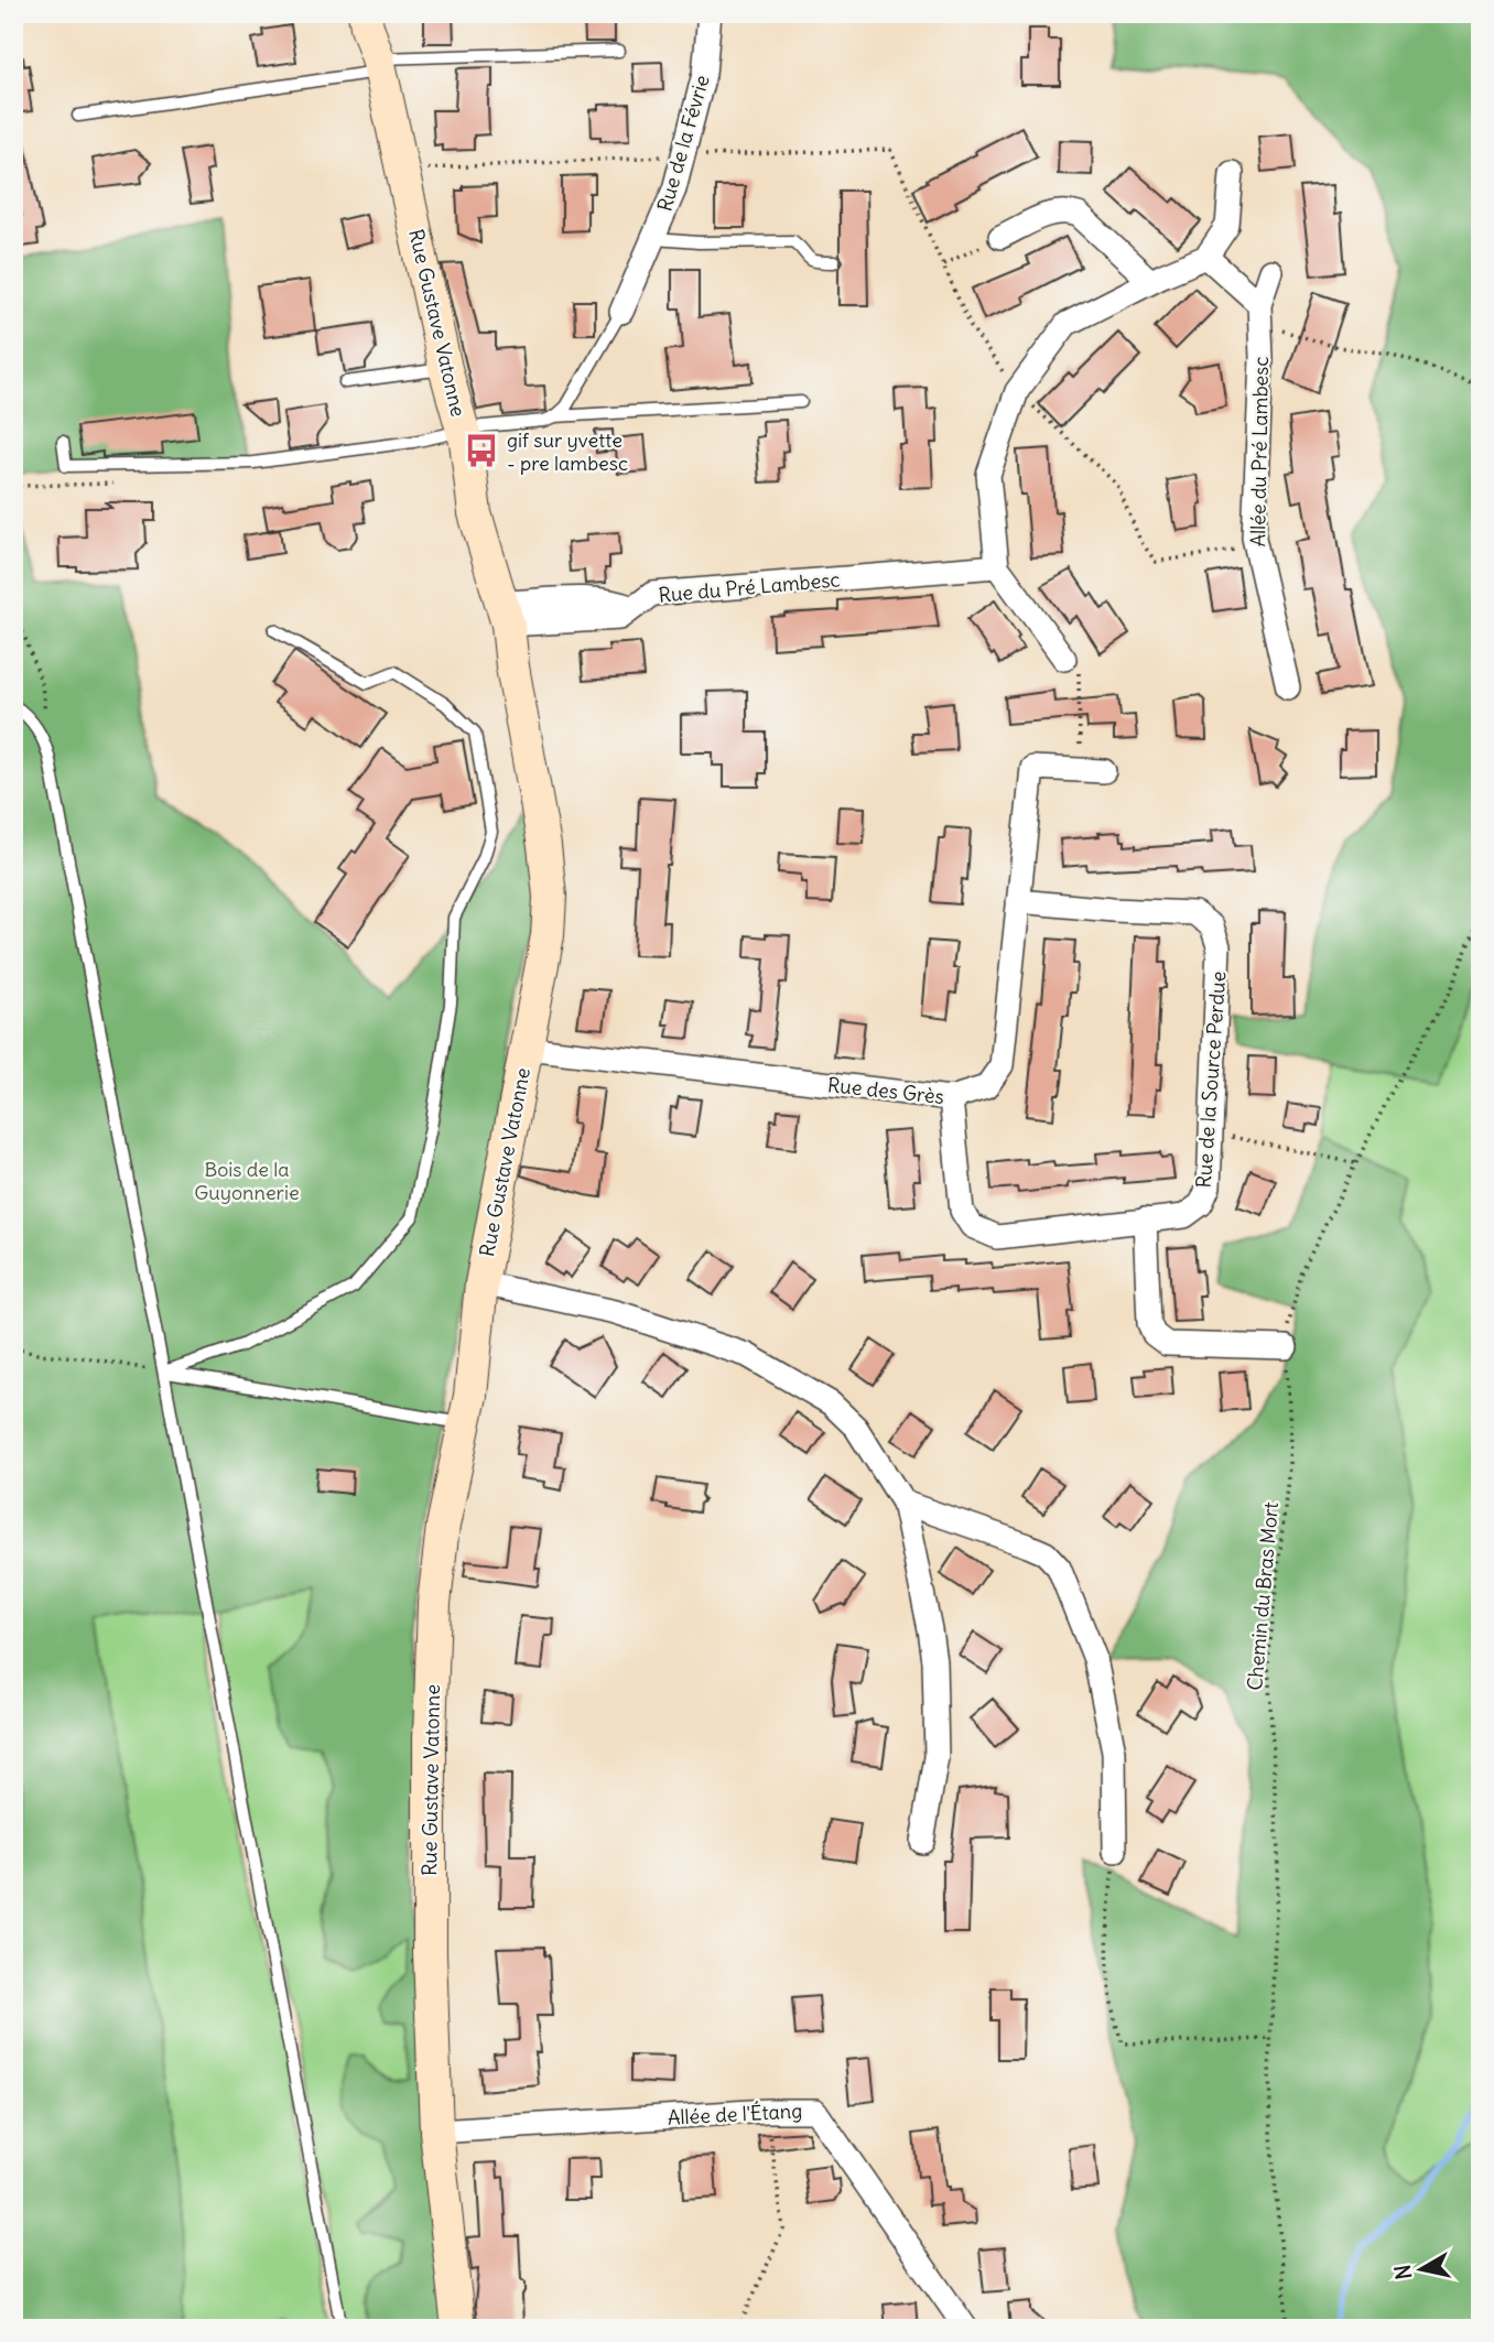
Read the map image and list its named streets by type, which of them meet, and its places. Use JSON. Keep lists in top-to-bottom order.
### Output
{
  "streets": {
    "street": [
      "Rue de la Févrie",
      "Rue Gustave Vatonne",
      "Allée du Pré Lambesc",
      "Rue du Pré Lambesc",
      "Rue de la Source Perdue",
      "Rue des Grès",
      "Allée de l'Étang"
    ],
    "path": ["Chemin du Bras Mort"]
  },
  "crossings": [
    ["Rue Gustave Vatonne", "Rue du Pré Lambesc"],
    ["Rue Gustave Vatonne", "Rue des Grès"],
    ["Rue Gustave Vatonne", "Allée de l'Étang"],
    ["Rue de la Source Perdue", "Rue des Grès"]
  ],
  "parks": ["Bois de la Guyonnerie"],
  "places": {
    "bus stop": ["gif sur yvette - pre lambesc"]
  },
  "north": "left"
}
